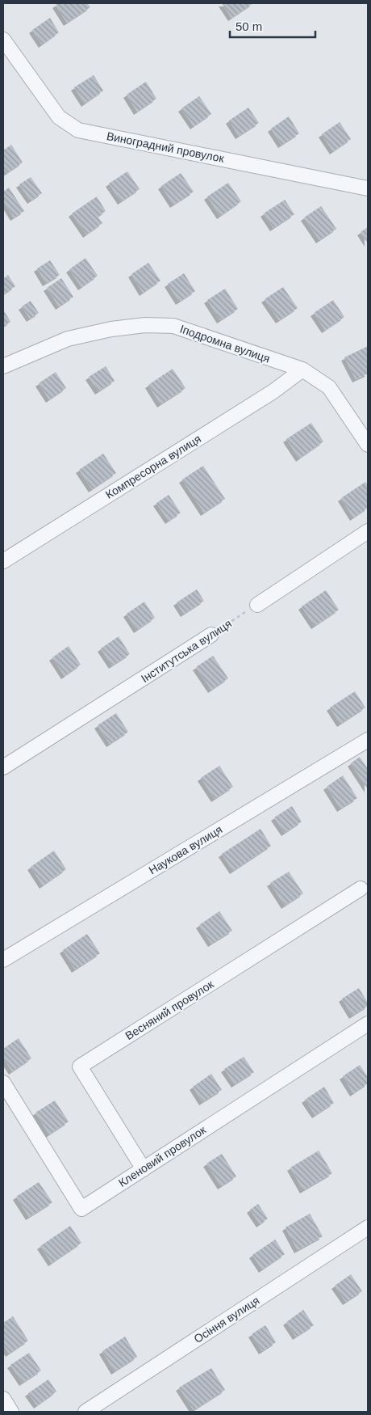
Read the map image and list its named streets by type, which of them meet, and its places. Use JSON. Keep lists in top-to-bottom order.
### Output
{
  "streets": {
    "street": [
      "Виноградний провулок",
      "Іподромна вулиця",
      "Компресорна вулиця",
      "Інститутська вулиця",
      "Наукова вулиця",
      "Весняний провулок",
      "Кленовий провулок",
      "Осіння вулиця"
    ]
  },
  "crossings": [
    ["Іподромна вулиця", "Компресорна вулиця"],
    ["Весняний провулок", "Кленовий провулок"]
  ],
  "scale_bar": "50 m"
}
